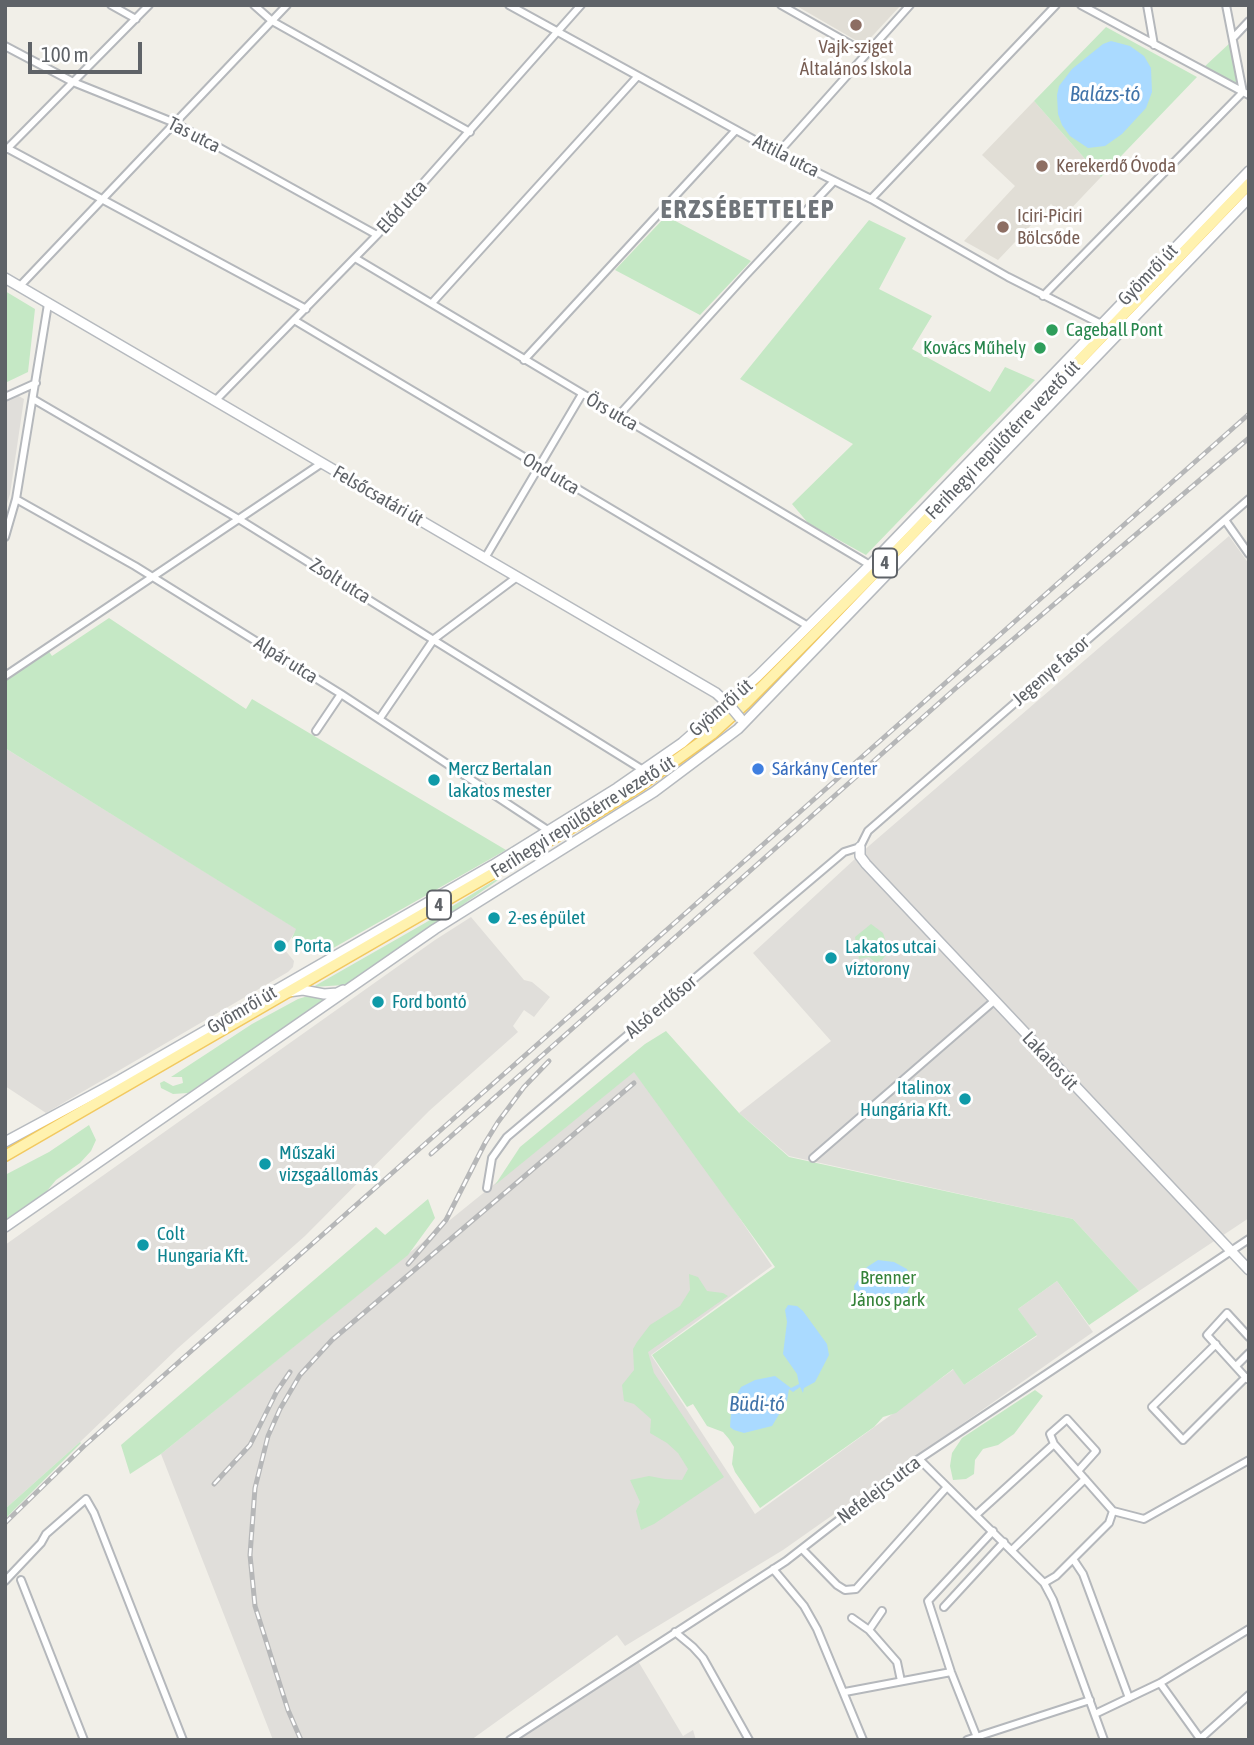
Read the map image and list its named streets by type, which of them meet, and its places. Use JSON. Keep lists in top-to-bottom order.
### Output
{
  "streets": {
    "main road": ["Ferihegyi repülőtérre vezető út", "4"],
    "street": [
      "Tas utca",
      "Attila utca",
      "Előd utca",
      "Gyömrői út",
      "Örs utca",
      "Ond utca",
      "Felsőcsatári út",
      "Zsolt utca",
      "Alpár utca",
      "Jegenye fasor",
      "Alsó erdősor",
      "Lakatos út",
      "Nefelejcs utca"
    ]
  },
  "crossings": [
    ["Tas utca", "Előd utca"],
    ["Attila utca", "Előd utca"],
    ["Attila utca", "Gyömrői út"],
    ["Előd utca", "Örs utca"],
    ["Előd utca", "Ond utca"],
    ["Előd utca", "Felsőcsatári út"],
    ["Gyömrői út", "Örs utca"],
    ["Gyömrői út", "Ferihegyi repülőtérre vezető út"],
    ["Gyömrői út", "Ond utca"],
    ["Gyömrői út", "Felsőcsatári út"],
    ["Gyömrői út", "Zsolt utca"],
    ["Gyömrői út", "Alpár utca"],
    ["Jegenye fasor", "Alsó erdősor"],
    ["Jegenye fasor", "Lakatos út"],
    ["Alsó erdősor", "Lakatos út"],
    ["Lakatos út", "Nefelejcs utca"]
  ],
  "districts": ["ERZSÉBETTELEP"],
  "water": ["Balázs-tó", "Büdi-tó"],
  "parks": ["Brenner János park"],
  "places": [
    "Vajk-sziget Általános Iskola",
    "Kerekerdő Óvoda",
    "Iciri-Piciri Bölcsőde",
    "Cageball Pont",
    "Kovács Műhely",
    "Sárkány Center",
    "Mercz Bertalan lakatos mester",
    "2-es épület",
    "Porta",
    "Lakatos utcai víztorony",
    "Ford bontó",
    "Italinox Hungária Kft.",
    "Műszaki vizsgaállomás",
    "Colt Hungaria Kft."
  ],
  "scale_bar": "100 m"
}
